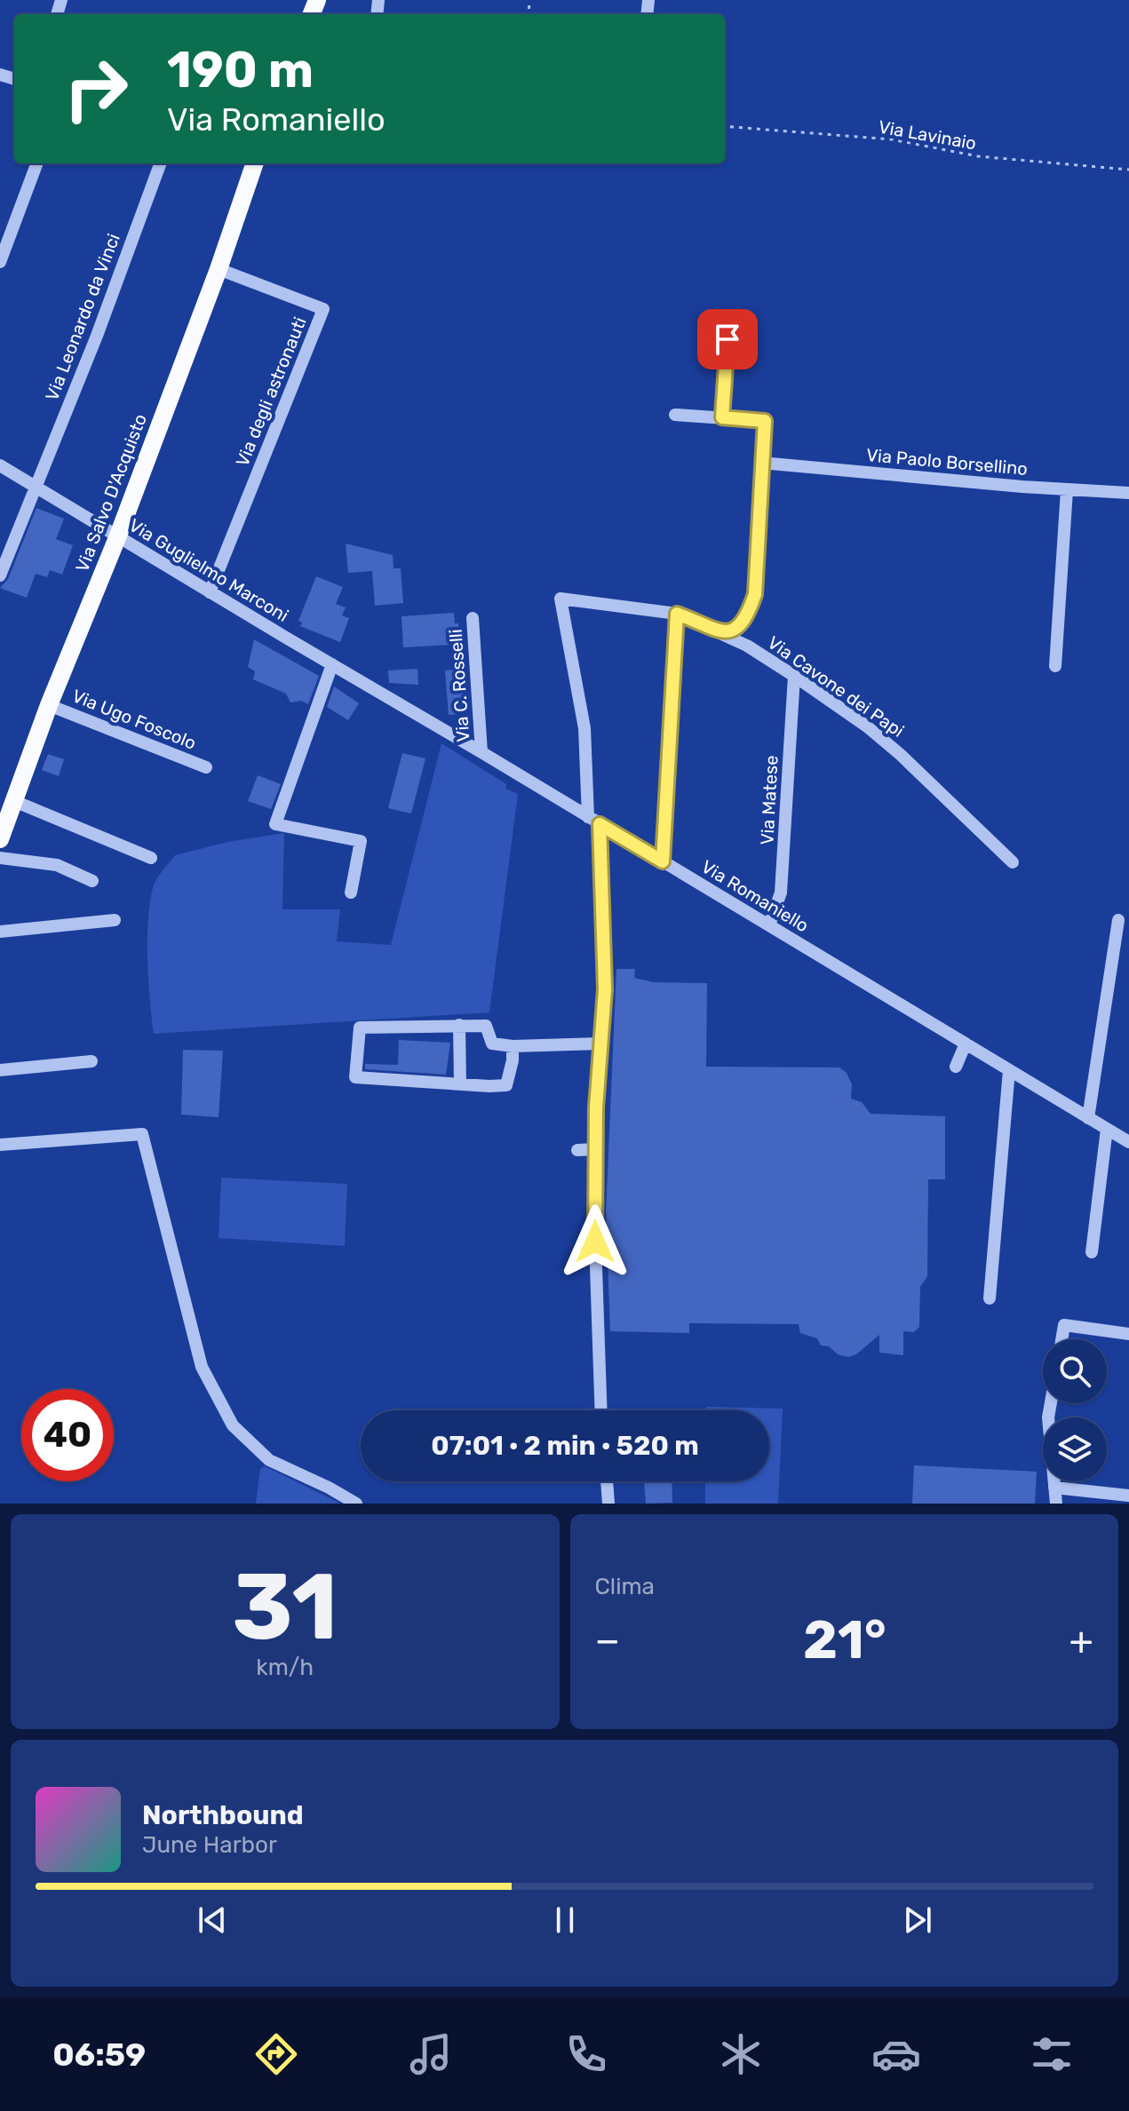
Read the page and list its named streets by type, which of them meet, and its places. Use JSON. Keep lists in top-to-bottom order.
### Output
{
  "streets": {
    "main road": ["Via Salvo D'Acquisto"],
    "street": [
      "Via Leonardo da Vinci",
      "Via degli astronauti",
      "Via Paolo Borsellino",
      "Via Guglielmo Marconi",
      "Via C. Rosselli",
      "Via Cavone dei Papi",
      "Via Ugo Foscolo",
      "Via Matese",
      "Via Romaniello"
    ],
    "path": ["Via Lavinaio"]
  },
  "crossings": [
    ["Via Leonardo da Vinci", "Via Guglielmo Marconi"],
    ["Via degli astronauti", "Via Salvo D'Acquisto"],
    ["Via degli astronauti", "Via Guglielmo Marconi"],
    ["Via Salvo D'Acquisto", "Via Guglielmo Marconi"],
    ["Via Salvo D'Acquisto", "Via Ugo Foscolo"],
    ["Via Guglielmo Marconi", "Via Romaniello"],
    ["Via C. Rosselli", "Via Romaniello"],
    ["Via Cavone dei Papi", "Via Matese"],
    ["Via Cavone dei Papi", "Via Romaniello"],
    ["Via Matese", "Via Romaniello"]
  ],
  "page": {
    "turn": ["190 m", "Via Romaniello"],
    "limit": "40",
    "trip": "07:01 · 2 min · 520 m",
    "tile": [
      ["31", "km/h"],
      "Clima"
    ],
    "heat": ["−", "21°", "+"],
    "song": ["Northbound", "June Harbor"],
    "tabs": "06:59"
  }
}
